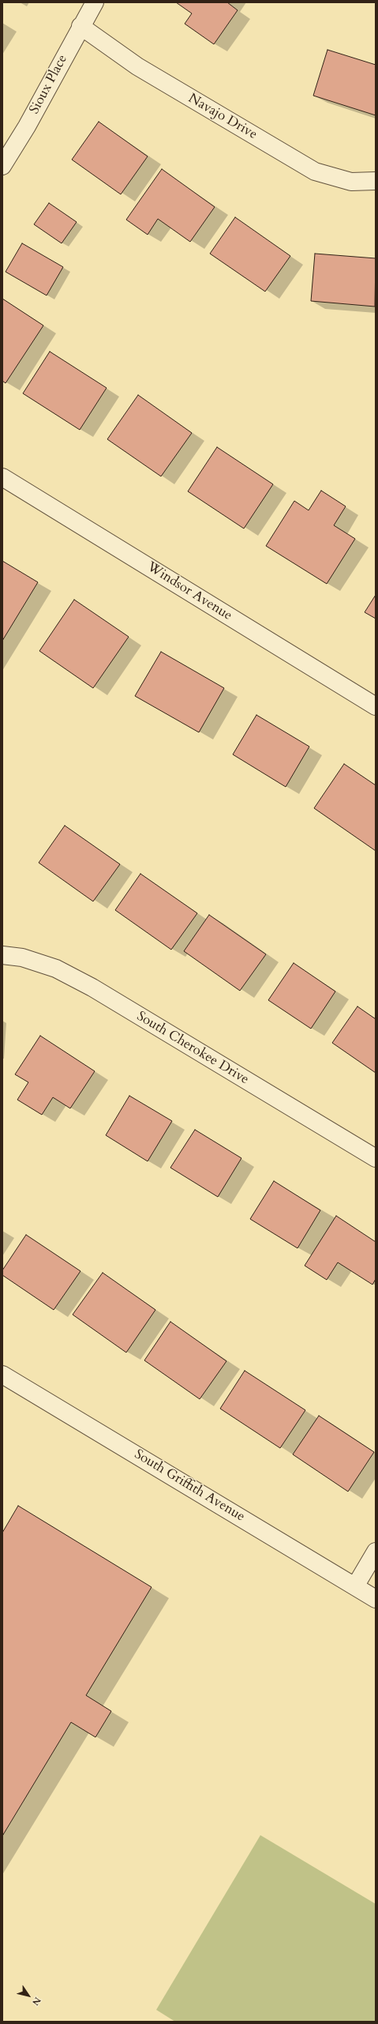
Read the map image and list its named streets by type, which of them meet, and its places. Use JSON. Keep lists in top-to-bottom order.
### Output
{
  "streets": {
    "street": [
      "Sioux Place",
      "Navajo Drive",
      "Windsor Avenue",
      "South Cherokee Drive",
      "South Griffith Avenue"
    ]
  },
  "crossings": [
    ["Sioux Place", "Navajo Drive"]
  ],
  "north": "bottom right"
}
